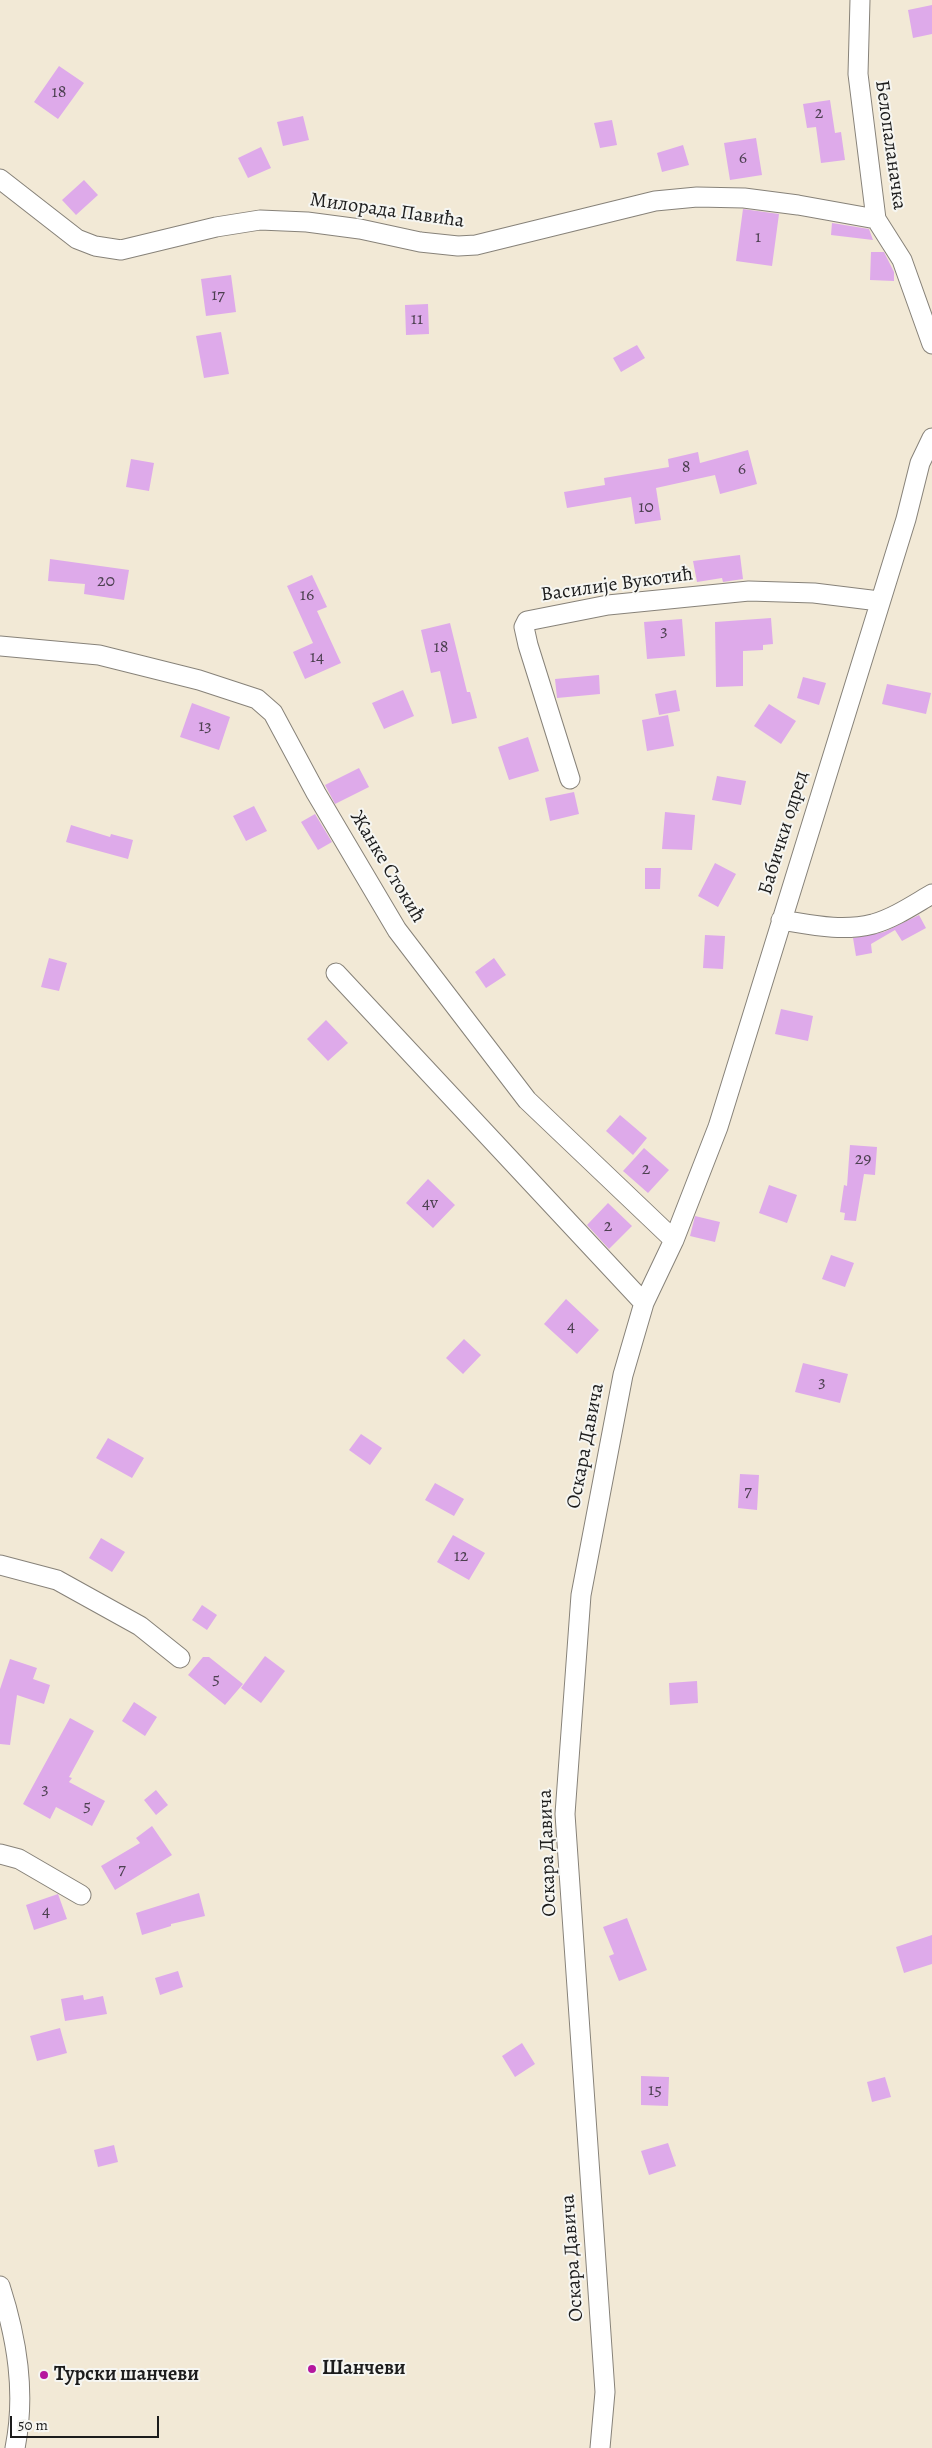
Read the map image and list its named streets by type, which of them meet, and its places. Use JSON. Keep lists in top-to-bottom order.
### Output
{
  "streets": {
    "street": [
      "Белопаланачка",
      "Милорада Павића",
      "Василије Вукотић",
      "Бабички одред",
      "Жанке Стокић",
      "Оскара Давича"
    ]
  },
  "crossings": [
    ["Белопаланачка", "Милорада Павића"],
    ["Василије Вукотић", "Бабички одред"],
    ["Бабички одред", "Жанке Стокић"],
    ["Бабички одред", "Оскара Давича"],
    ["Жанке Стокић", "Оскара Давича"]
  ],
  "places": ["Шанчеви", "Турски шанчеви"],
  "house_numbers": [
    "18",
    "2",
    "6",
    "1",
    "17",
    "11",
    "8",
    "6",
    "10",
    "20",
    "16",
    "3",
    "18",
    "14",
    "13",
    "29",
    "2",
    "4v",
    "2",
    "4",
    "3",
    "7",
    "12",
    "5",
    "3",
    "5",
    "7",
    "4",
    "15"
  ],
  "scale_bar": "50 m"
}
